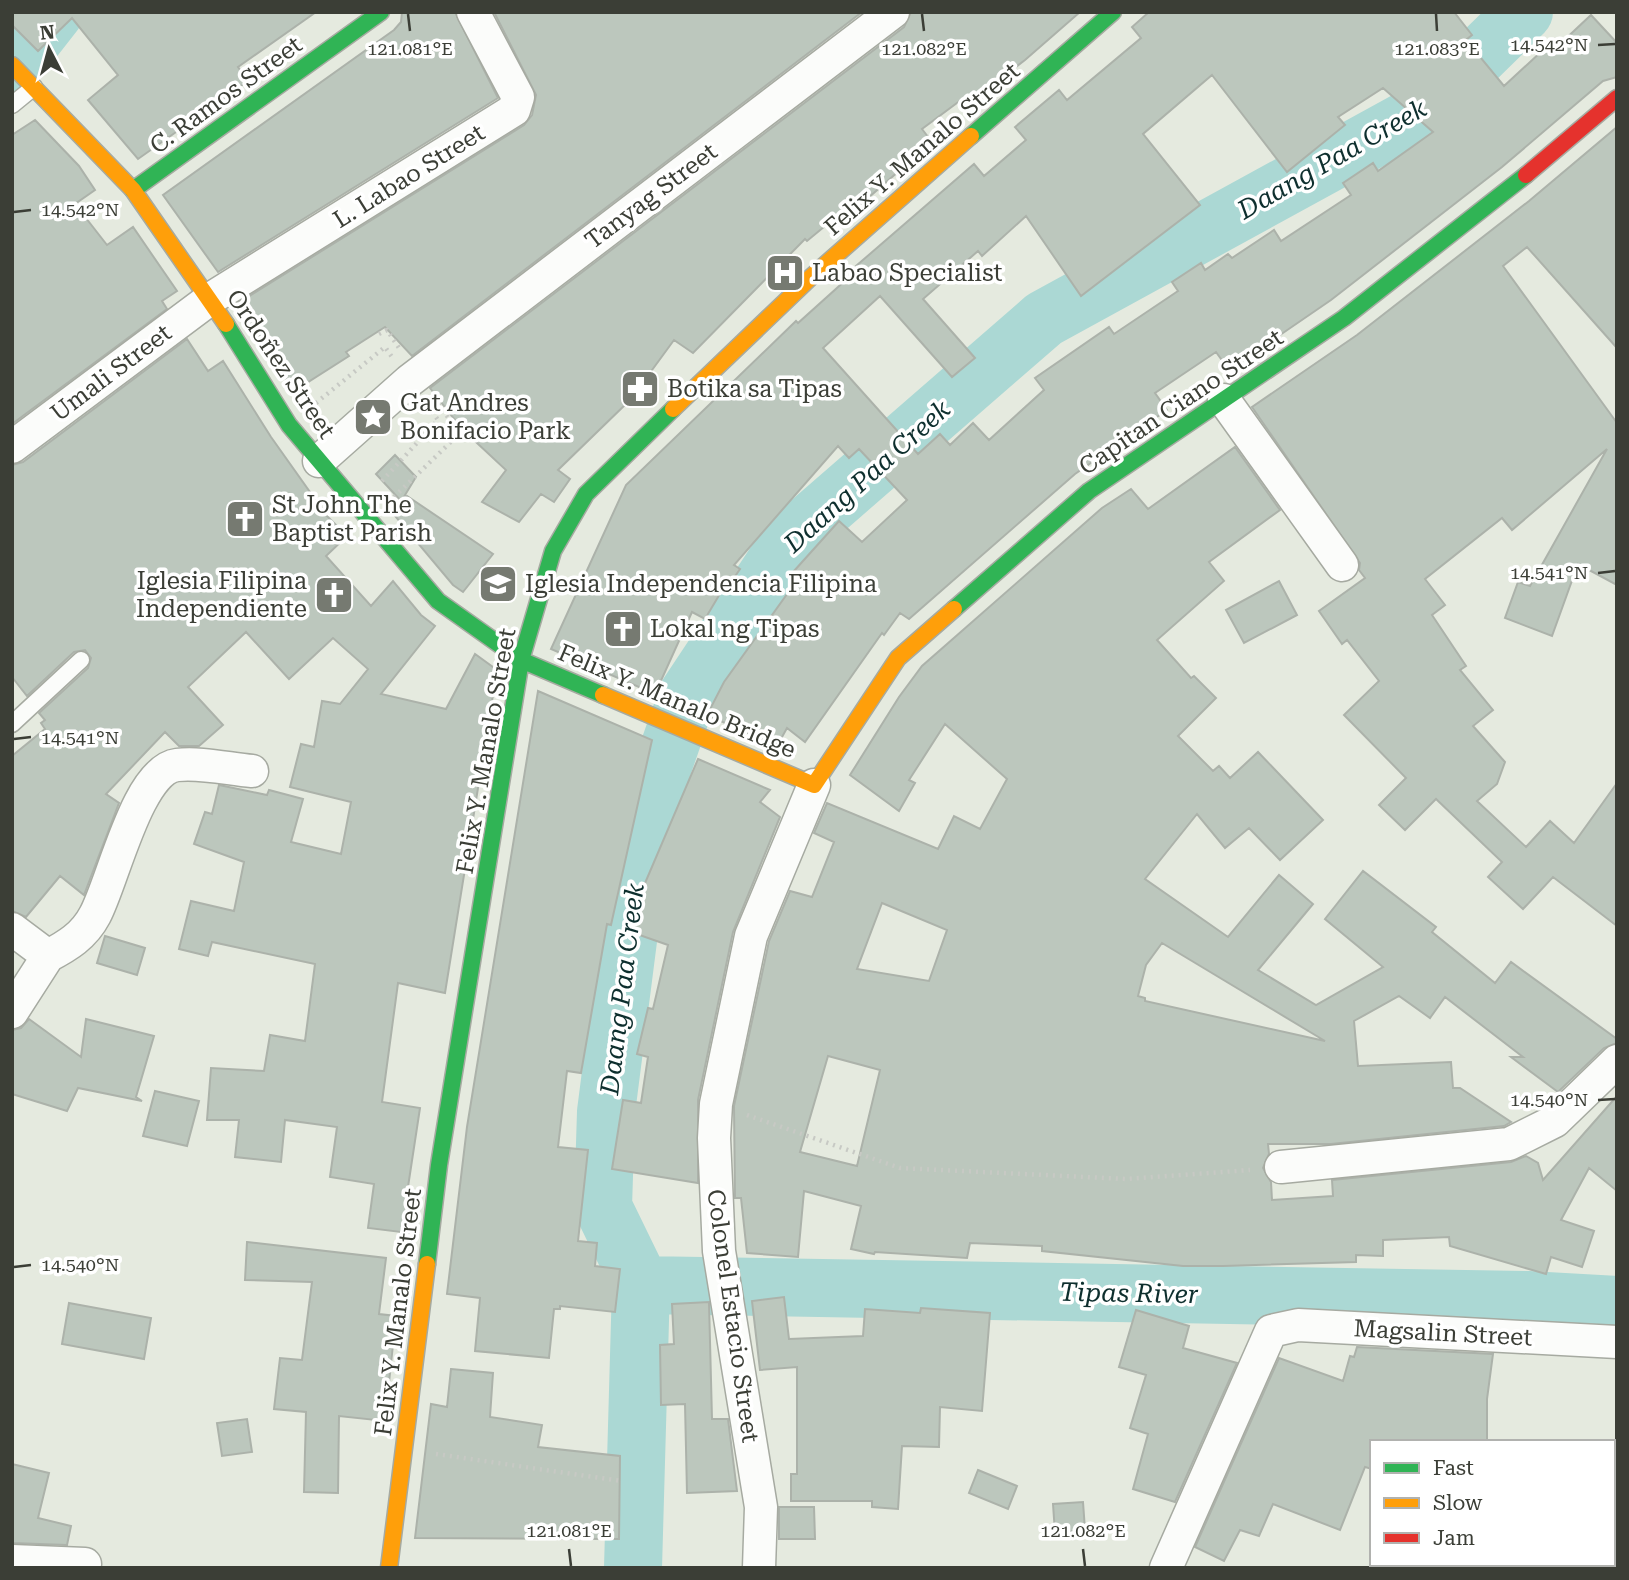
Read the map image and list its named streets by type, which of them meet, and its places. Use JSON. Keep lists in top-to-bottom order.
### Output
{
  "streets": {
    "main road": [
      "C. Ramos Street",
      "Felix Y. Manalo Street",
      "Ordoñez Street",
      "Capitan Ciano Street",
      "Felix Y. Manalo Bridge"
    ],
    "street": [
      "L. Labao Street",
      "Tanyag Street",
      "Umali Street",
      "Colonel Estacio Street",
      "Magsalin Street"
    ]
  },
  "crossings": [
    ["C. Ramos Street", "Ordoñez Street"],
    ["Felix Y. Manalo Street", "Ordoñez Street"],
    ["Felix Y. Manalo Street", "Felix Y. Manalo Bridge"],
    ["L. Labao Street", "Ordoñez Street"],
    ["L. Labao Street", "Umali Street"],
    ["Tanyag Street", "Ordoñez Street"],
    ["Ordoñez Street", "Umali Street"],
    ["Ordoñez Street", "Felix Y. Manalo Bridge"],
    ["Capitan Ciano Street", "Felix Y. Manalo Bridge"],
    ["Capitan Ciano Street", "Colonel Estacio Street"],
    ["Felix Y. Manalo Bridge", "Colonel Estacio Street"]
  ],
  "water": ["Daang Paa Creek", "Tipas River"],
  "places": {
    "hospital": ["Labao Specialist"],
    "pharmacy": ["Botika sa Tipas"],
    "place": ["Gat Andres Bonifacio Park"],
    "church": ["St John The Baptist Parish", "Iglesia Filipina Independiente", "Lokal ng Tipas"],
    "school or university": ["Iglesia Independencia Filipina"]
  },
  "legend": ["Fast", "Slow", "Jam"],
  "north": "top",
  "coordinates": [
    "14.542°N",
    "121.081°E",
    "121.082°E",
    "121.083°E",
    "14.541°N",
    "14.540°N"
  ]
}
